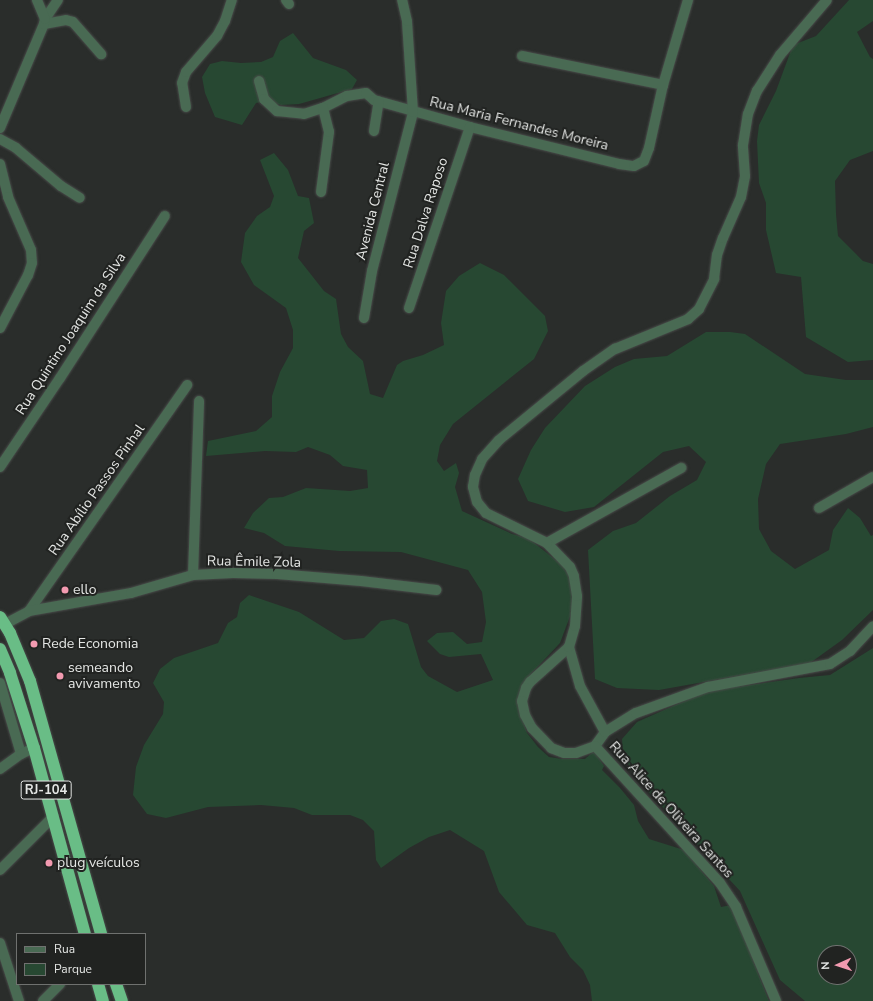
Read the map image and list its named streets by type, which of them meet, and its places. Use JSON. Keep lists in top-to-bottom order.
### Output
{
  "streets": {
    "highway": ["RJ-104"],
    "street": [
      "Rua Maria Fernandes Moreira",
      "Avenida Central",
      "Rua Dalva Raposo",
      "Rua Quintino Joaquim da Silva",
      "Rua Abílio Passos Pinhal",
      "Rua Êmile Zola",
      "Rua Alice de Oliveira Santos"
    ]
  },
  "crossings": [
    ["Rua Maria Fernandes Moreira", "Avenida Central"],
    ["Rua Maria Fernandes Moreira", "Rua Dalva Raposo"],
    ["Rua Abílio Passos Pinhal", "Rua Êmile Zola"],
    ["Rua Êmile Zola", "RJ-104"]
  ],
  "places": [
    "ello",
    "Rede Economia",
    "semeando avivamento",
    "plug veículos"
  ],
  "legend": ["Rua", "Parque"],
  "north": "left"
}
